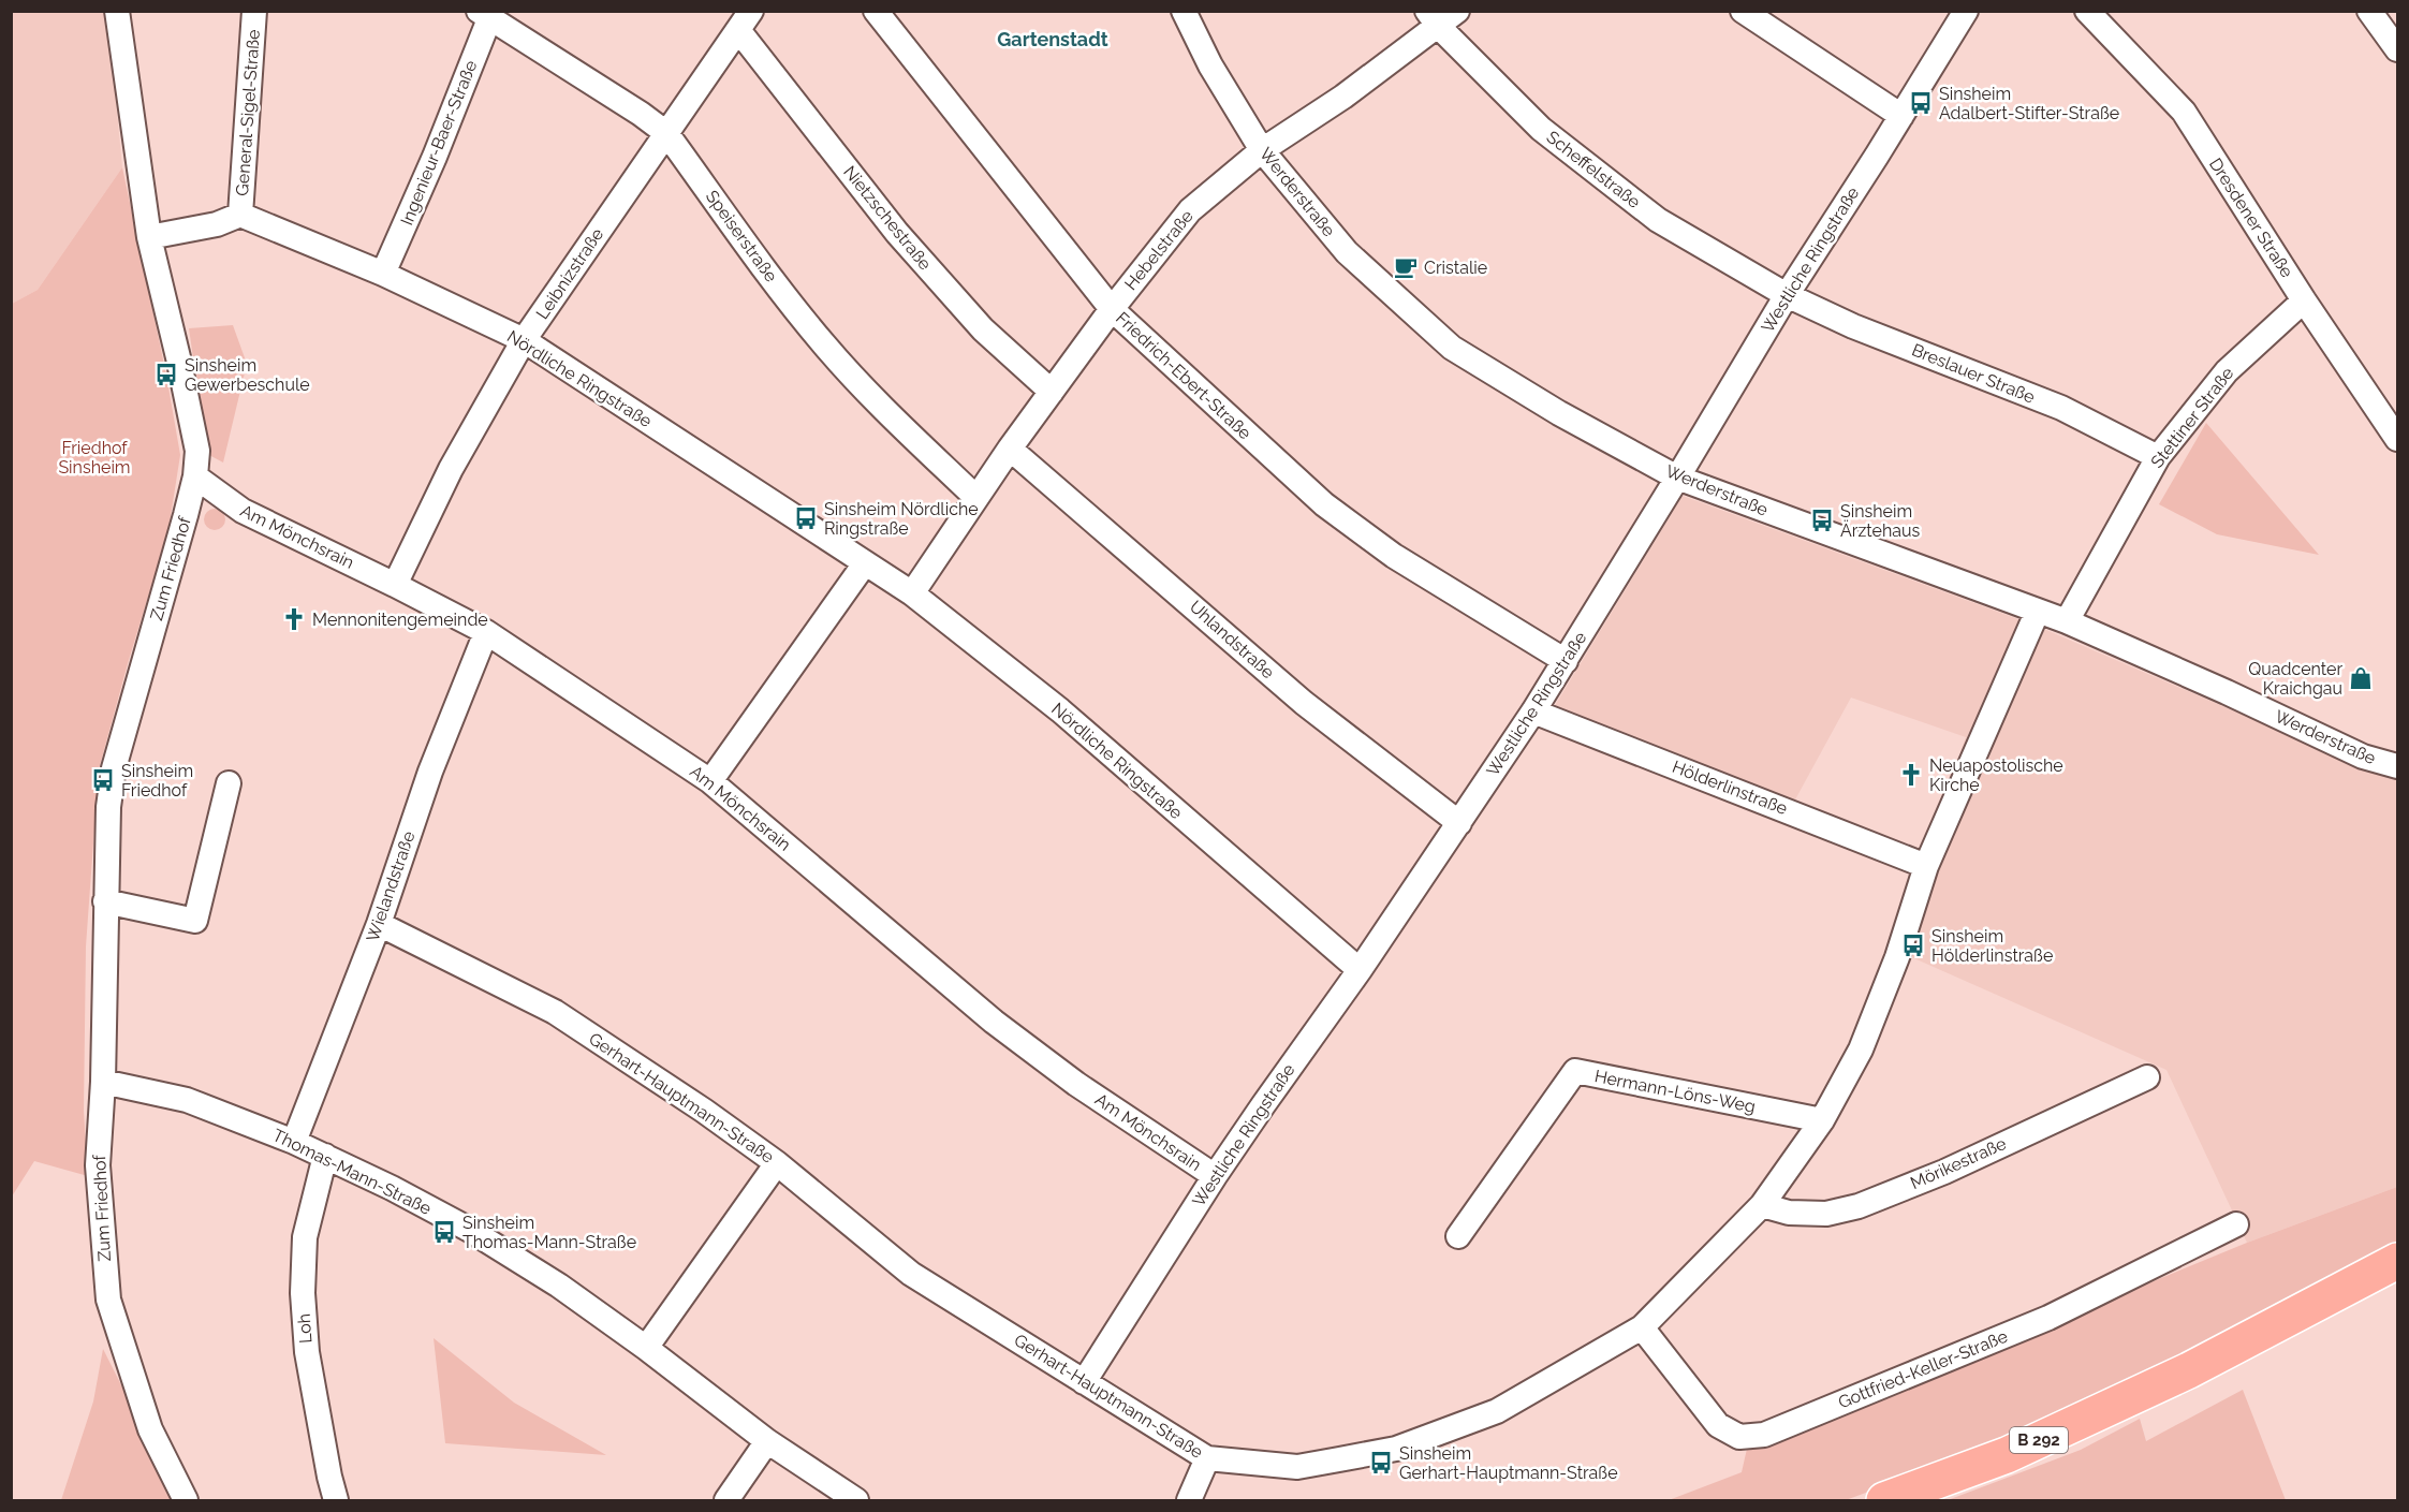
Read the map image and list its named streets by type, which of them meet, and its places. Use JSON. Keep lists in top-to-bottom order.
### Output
{
  "streets": {
    "highway": ["B 292"],
    "street": [
      "General-Sigel-Straße",
      "Ingenieur-Baer-Straße",
      "Scheffelstraße",
      "Werderstraße",
      "Nietzschestraße",
      "Dresdener Straße",
      "Speiserstraße",
      "Hebelstraße",
      "Westliche Ringstraße",
      "Leibnizstraße",
      "Breslauer Straße",
      "Friedrich-Ebert-Straße",
      "Nördliche Ringstraße",
      "Stettiner Straße",
      "Am Mönchsrain",
      "Zum Friedhof",
      "Uhlandstraße",
      "Hölderlinstraße",
      "Wielandstraße",
      "Hermann-Löns-Weg",
      "Gerhart-Hauptmann-Straße",
      "Mörikestraße",
      "Thomas-Mann-Straße",
      "Loh",
      "Gottfried-Keller-Straße"
    ]
  },
  "crossings": [
    ["General-Sigel-Straße", "Nördliche Ringstraße"],
    ["Ingenieur-Baer-Straße", "Speiserstraße"],
    ["Ingenieur-Baer-Straße", "Nördliche Ringstraße"],
    ["Scheffelstraße", "Hebelstraße"],
    ["Scheffelstraße", "Westliche Ringstraße"],
    ["Scheffelstraße", "Breslauer Straße"],
    ["Werderstraße", "Hebelstraße"],
    ["Werderstraße", "Westliche Ringstraße"],
    ["Werderstraße", "Stettiner Straße"],
    ["Werderstraße", "Gerhart-Hauptmann-Straße"],
    ["Nietzschestraße", "Hebelstraße"],
    ["Nietzschestraße", "Leibnizstraße"],
    ["Dresdener Straße", "Stettiner Straße"],
    ["Speiserstraße", "Hebelstraße"],
    ["Speiserstraße", "Leibnizstraße"],
    ["Hebelstraße", "Friedrich-Ebert-Straße"],
    ["Hebelstraße", "Nördliche Ringstraße"],
    ["Hebelstraße", "Uhlandstraße"],
    ["Westliche Ringstraße", "Breslauer Straße"],
    ["Westliche Ringstraße", "Friedrich-Ebert-Straße"],
    ["Westliche Ringstraße", "Nördliche Ringstraße"],
    ["Westliche Ringstraße", "Am Mönchsrain"],
    ["Westliche Ringstraße", "Uhlandstraße"],
    ["Westliche Ringstraße", "Hölderlinstraße"],
    ["Westliche Ringstraße", "Gerhart-Hauptmann-Straße"],
    ["Leibnizstraße", "Nördliche Ringstraße"],
    ["Leibnizstraße", "Am Mönchsrain"],
    ["Breslauer Straße", "Stettiner Straße"],
    ["Am Mönchsrain", "Zum Friedhof"],
    ["Am Mönchsrain", "Wielandstraße"],
    ["Zum Friedhof", "Thomas-Mann-Straße"],
    ["Hölderlinstraße", "Gerhart-Hauptmann-Straße"],
    ["Wielandstraße", "Gerhart-Hauptmann-Straße"],
    ["Wielandstraße", "Thomas-Mann-Straße"],
    ["Hermann-Löns-Weg", "Gerhart-Hauptmann-Straße"],
    ["Gerhart-Hauptmann-Straße", "Mörikestraße"],
    ["Gerhart-Hauptmann-Straße", "Gottfried-Keller-Straße"],
    ["Thomas-Mann-Straße", "Loh"]
  ],
  "districts": ["Gartenstadt"],
  "parks": ["Friedhof Sinsheim"],
  "places": {
    "bus stop": [
      "Sinsheim Adalbert-Stifter-Straße",
      "Sinsheim Gewerbeschule",
      "Sinsheim Nördliche Ringstraße",
      "Sinsheim Ärztehaus",
      "Sinsheim Friedhof",
      "Sinsheim Hölderlinstraße",
      "Sinsheim Thomas-Mann-Straße",
      "Sinsheim Gerhart-Hauptmann-Straße"
    ],
    "cafe": ["Cristalie"],
    "church": ["Mennonitengemeinde", "Neuapostolische Kirche"],
    "shop": ["Quadcenter Kraichgau"]
  }
}
